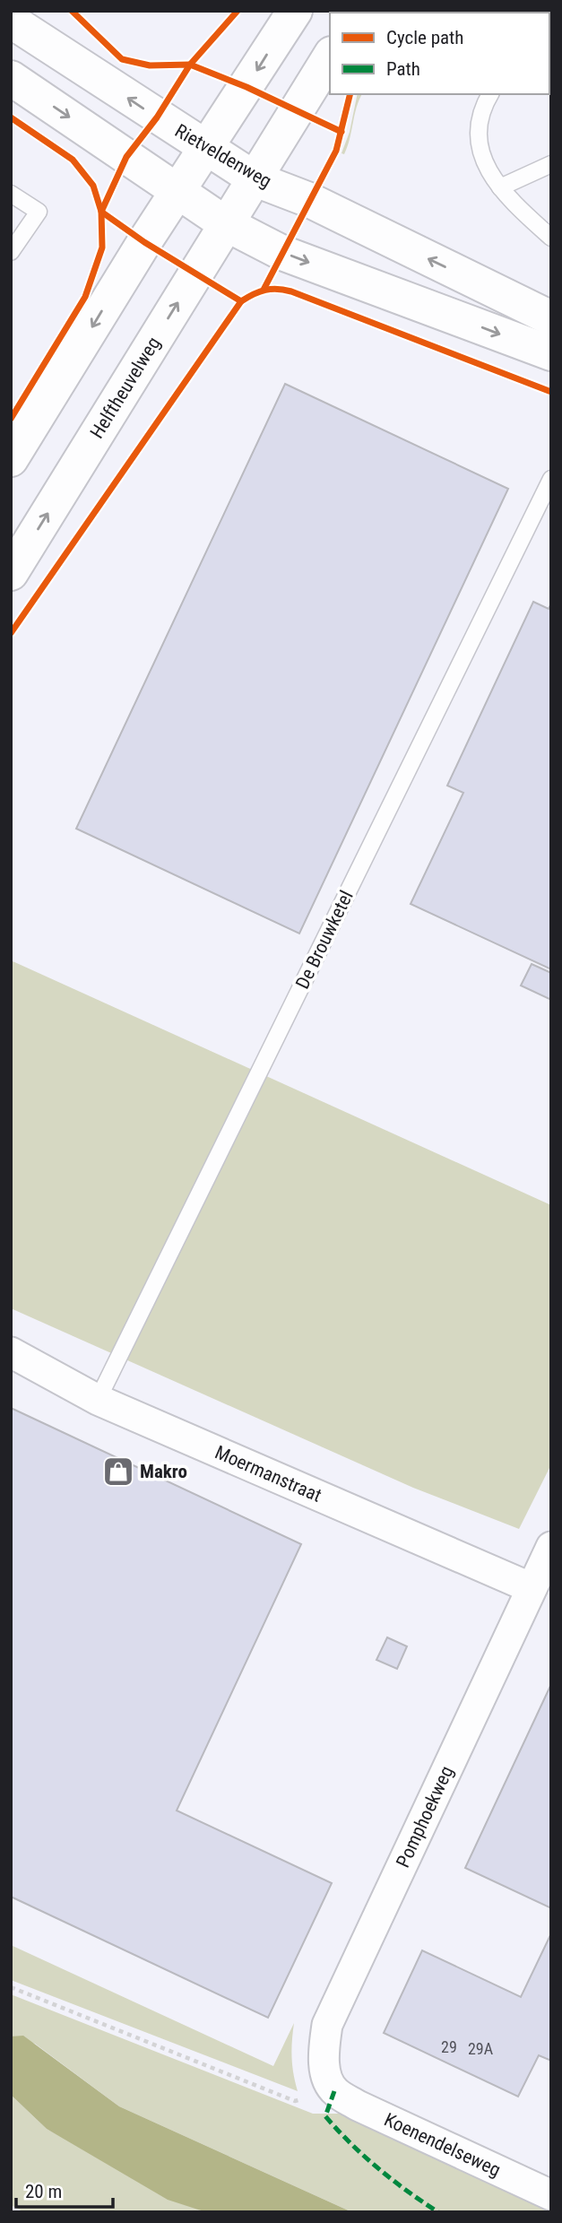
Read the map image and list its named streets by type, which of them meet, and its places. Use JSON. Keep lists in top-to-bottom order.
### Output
{
  "streets": {
    "main road": ["Rietveldenweg", "Helftheuvelweg"],
    "street": ["Moermanstraat", "Pomphoekweg", "Koenendelseweg"],
    "lane": ["De Brouwketel"]
  },
  "crossings": [
    ["Rietveldenweg", "Helftheuvelweg"],
    ["De Brouwketel", "Moermanstraat"],
    ["Moermanstraat", "Pomphoekweg"],
    ["Pomphoekweg", "Koenendelseweg"]
  ],
  "places": {
    "shop": ["Makro"]
  },
  "house_numbers": ["29", "29A"],
  "legend": ["Cycle path", "Path"],
  "scale_bar": "20 m"
}
